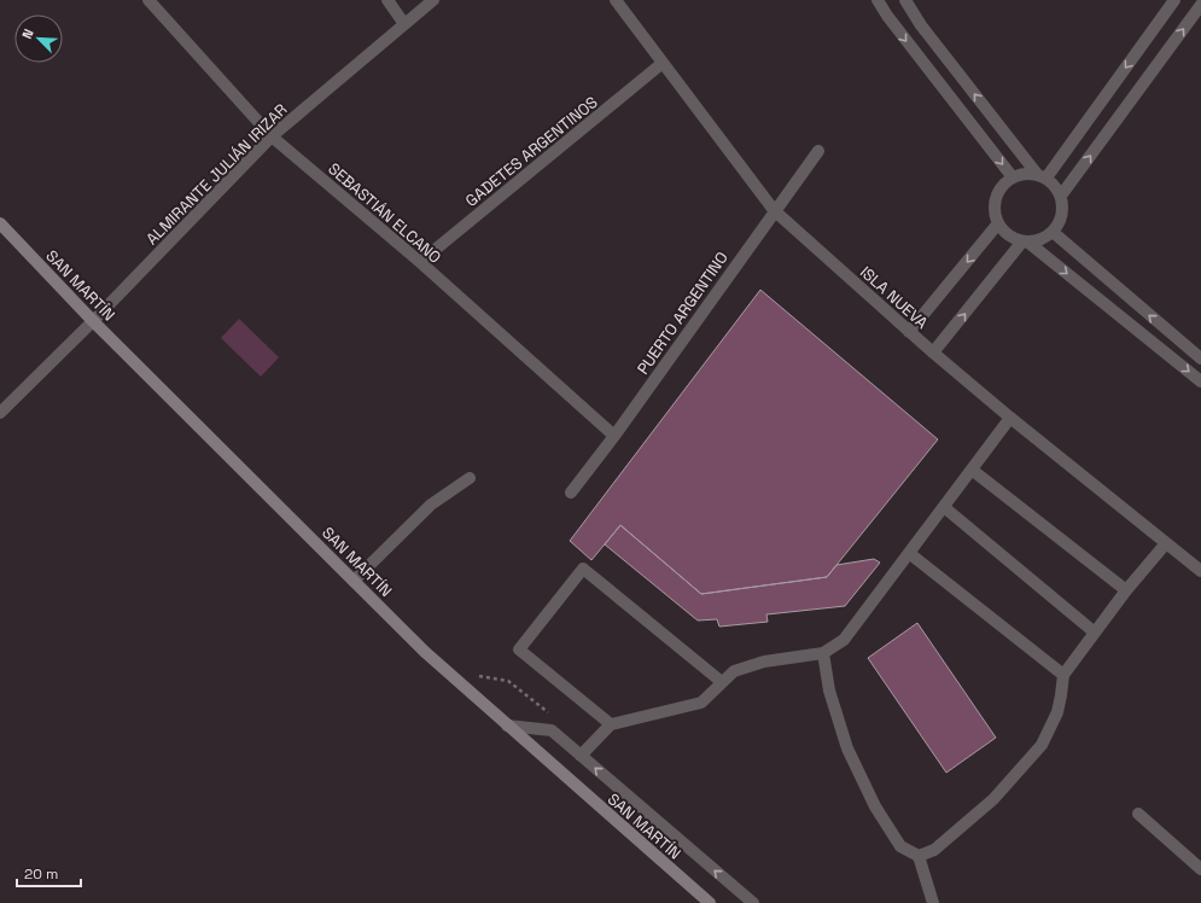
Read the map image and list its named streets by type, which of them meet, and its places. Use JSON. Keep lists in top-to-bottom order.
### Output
{
  "streets": {
    "main road": ["SAN MARTÍN"],
    "street": [
      "GADETES ARGENTINOS",
      "ALMIRANTE JULIÁN IRIZAR",
      "SEBASTIÁN ELCANO",
      "ISLA NUEVA",
      "PUERTO ARGENTINO"
    ]
  },
  "crossings": [
    ["GADETES ARGENTINOS", "SEBASTIÁN ELCANO"],
    ["GADETES ARGENTINOS", "ISLA NUEVA"],
    ["ALMIRANTE JULIÁN IRIZAR", "SEBASTIÁN ELCANO"],
    ["ALMIRANTE JULIÁN IRIZAR", "SAN MARTÍN"],
    ["SEBASTIÁN ELCANO", "PUERTO ARGENTINO"],
    ["ISLA NUEVA", "PUERTO ARGENTINO"]
  ],
  "scale_bar": "20 m",
  "north": "top left"
}
